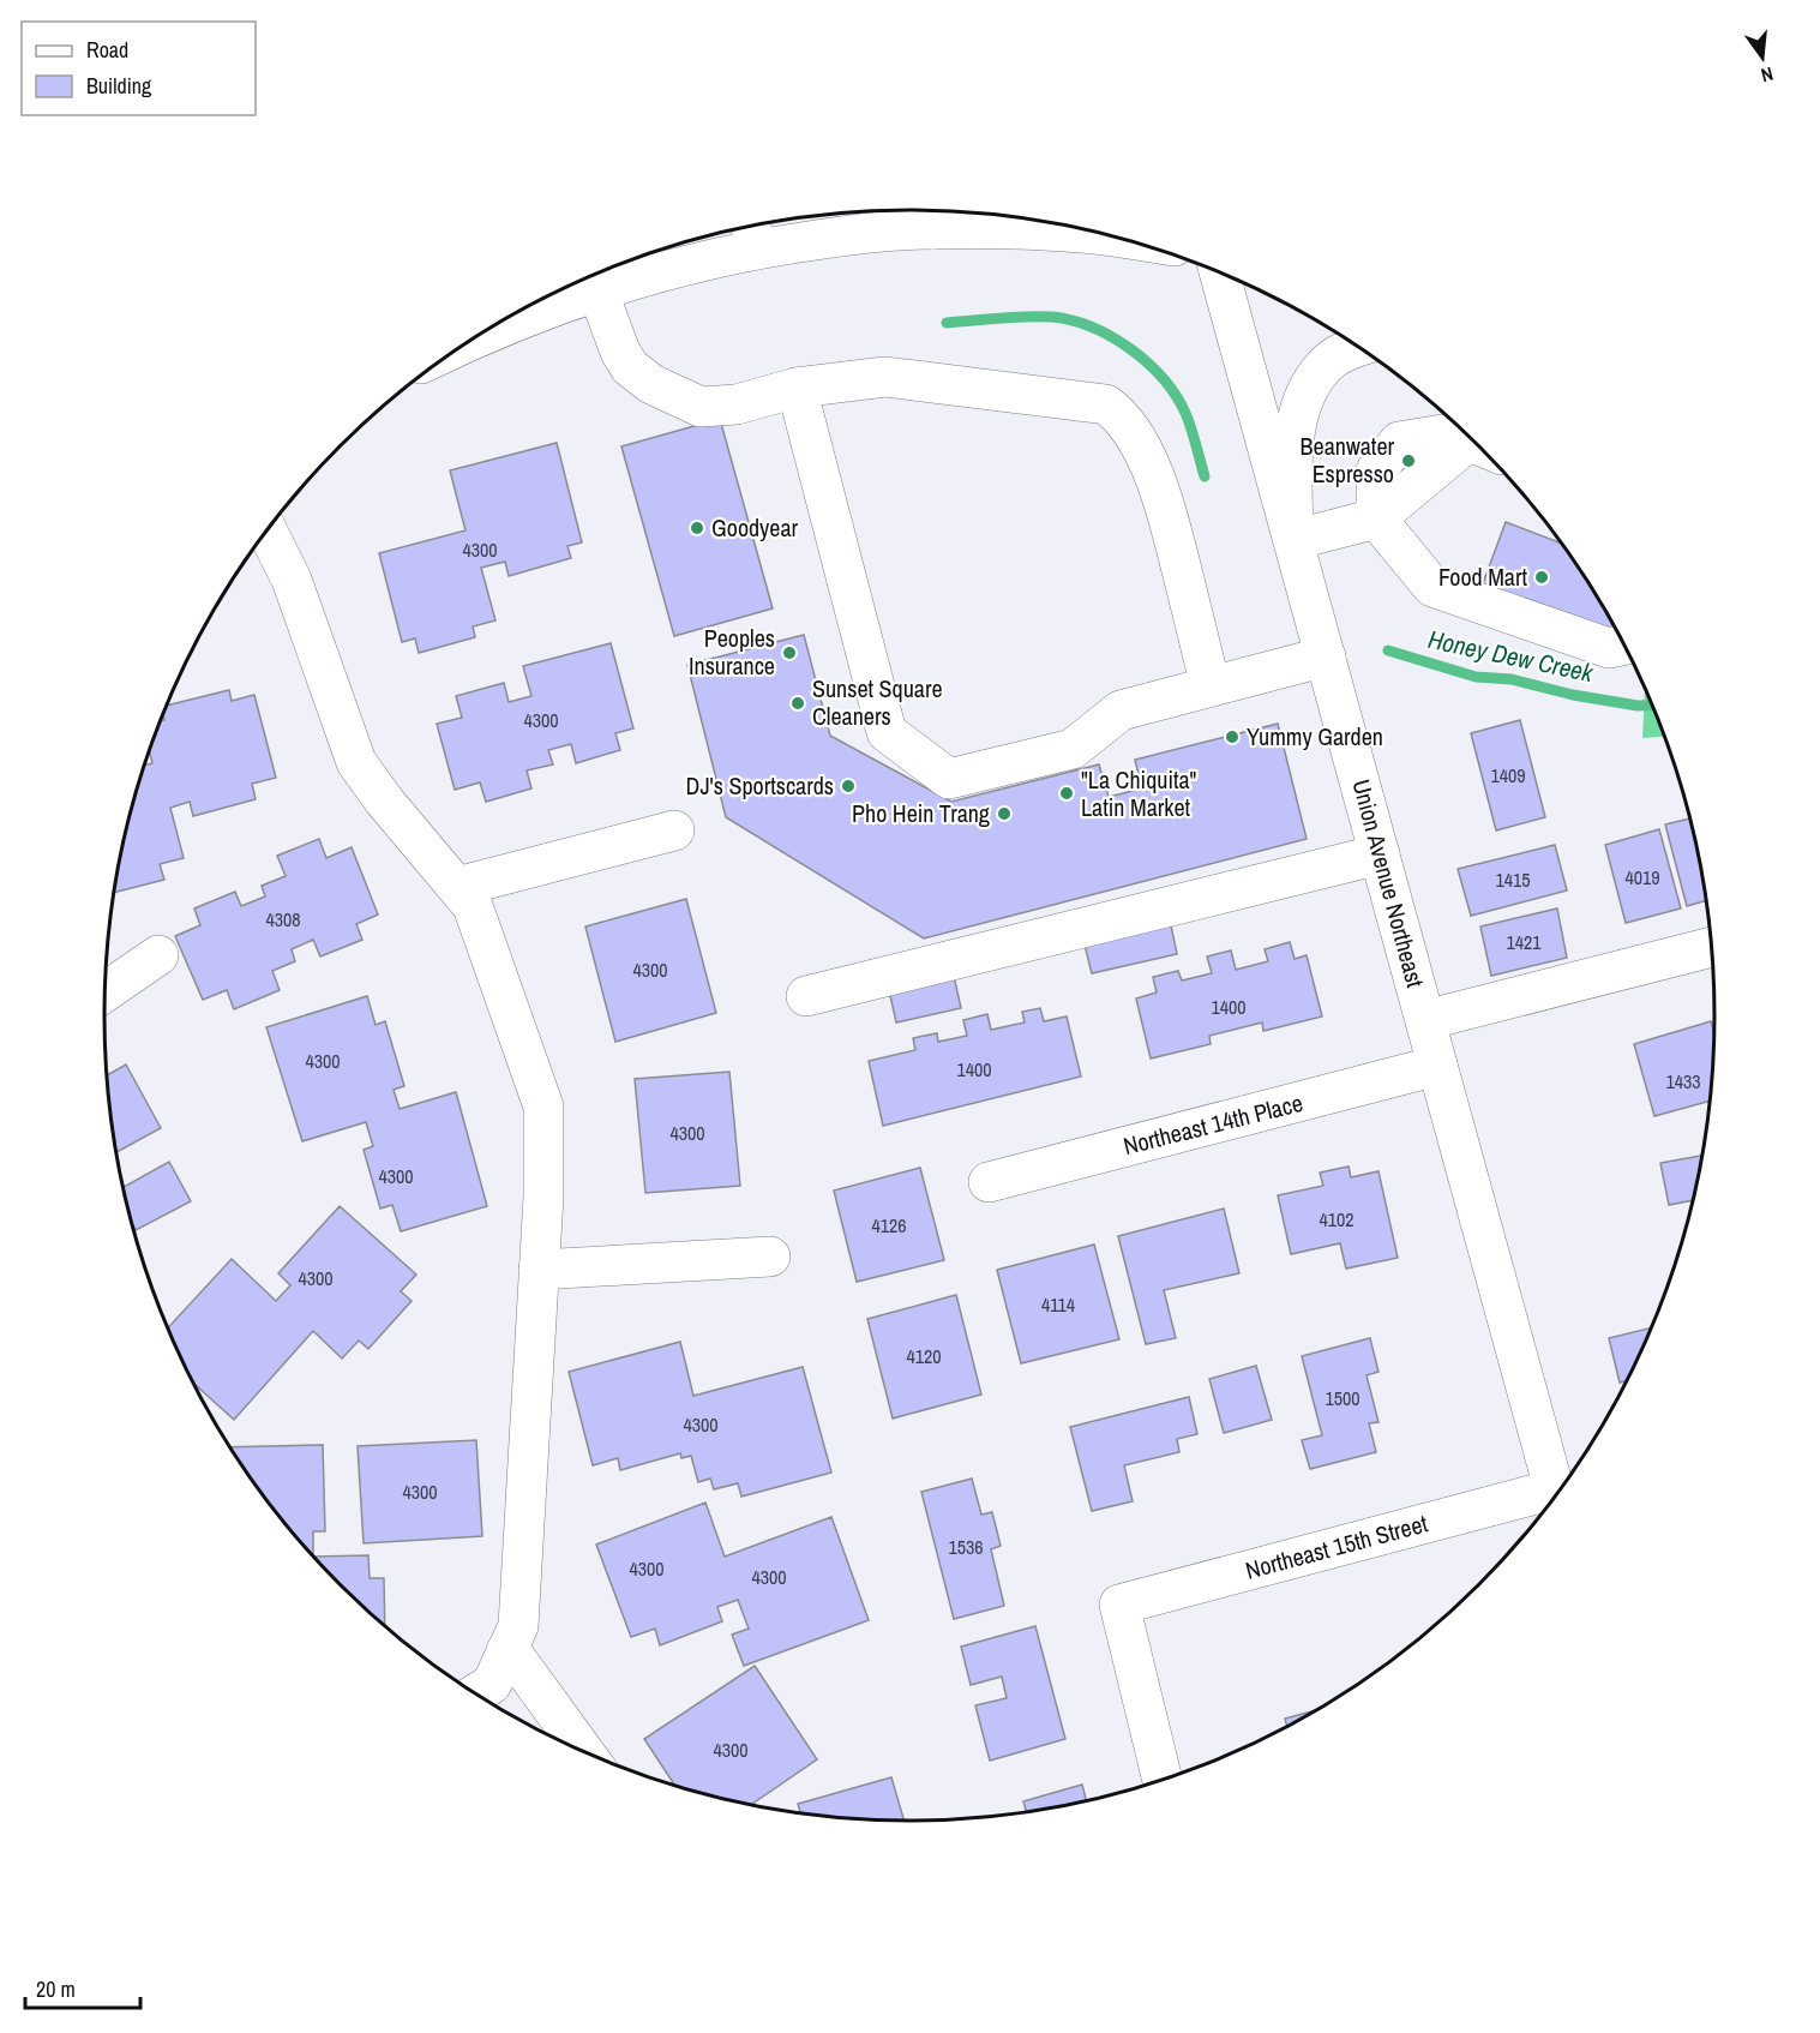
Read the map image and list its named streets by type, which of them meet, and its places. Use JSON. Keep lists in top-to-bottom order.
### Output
{
  "streets": {
    "street": ["Union Avenue Northeast", "Northeast 14th Place", "Northeast 15th Street"]
  },
  "crossings": [
    ["Union Avenue Northeast", "Northeast 14th Place"]
  ],
  "water": ["Honey Dew Creek"],
  "places": [
    "Beanwater Espresso",
    "Goodyear",
    "Food Mart",
    "Peoples Insurance",
    "Sunset Square Cleaners",
    "Yummy Garden",
    "DJ's Sportscards",
    "\"La Chiquita\" Latin Market",
    "Pho Hein Trang"
  ],
  "house_numbers": [
    "4300",
    "4300",
    "1409",
    "4019",
    "1415",
    "4308",
    "1421",
    "4300",
    "1400",
    "4300",
    "1400",
    "1433",
    "4300",
    "4300",
    "4102",
    "4126",
    "4300",
    "4114",
    "4120",
    "1500",
    "4300",
    "4300",
    "1536",
    "4300",
    "4300",
    "4300"
  ],
  "legend": ["Road", "Building"],
  "scale_bar": "20 m",
  "north": "bottom"
}
